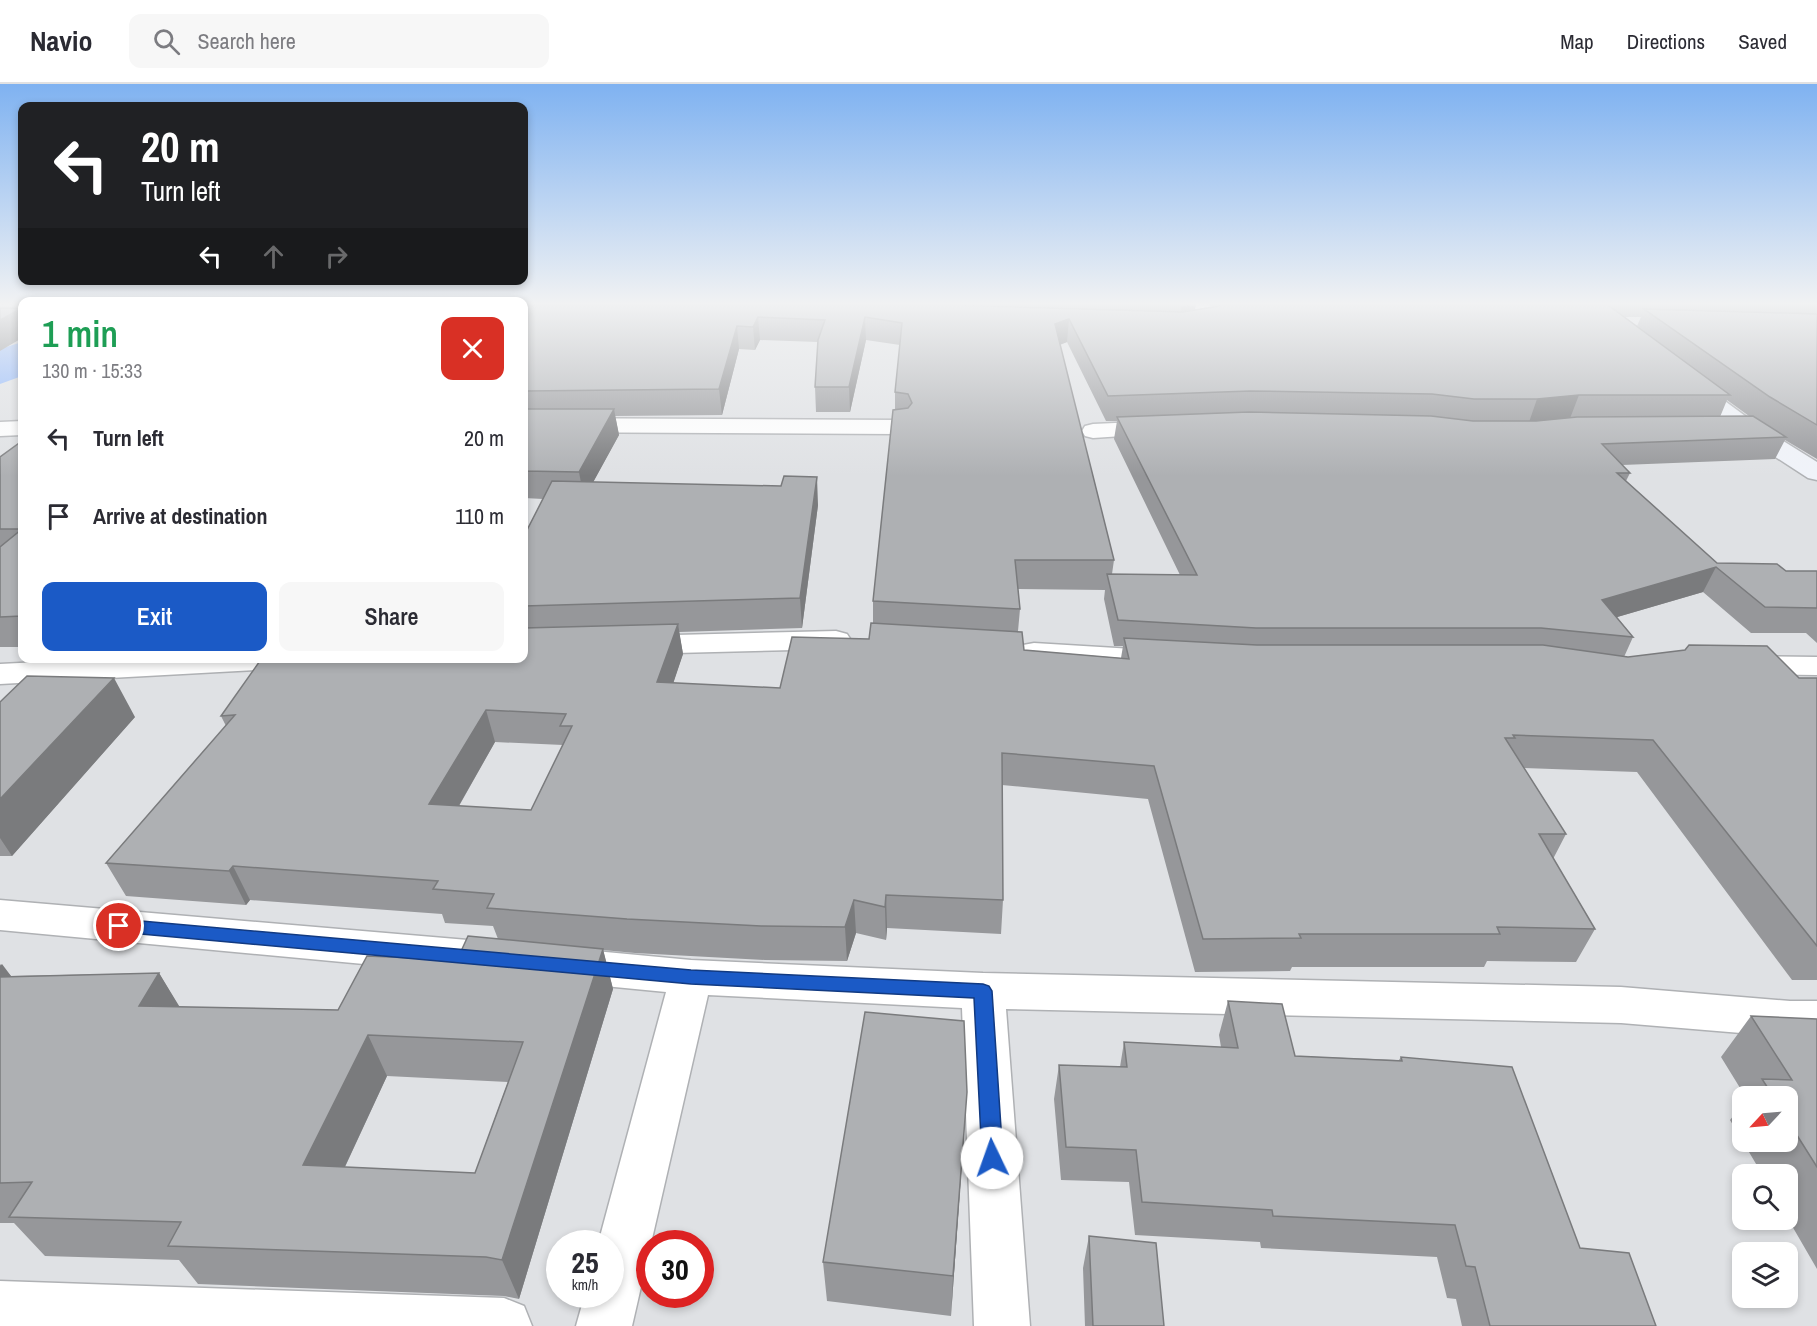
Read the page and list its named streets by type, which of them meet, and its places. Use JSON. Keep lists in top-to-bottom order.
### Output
{
  "north": "bottom left",
  "page": {
    "header": "Navio",
    "search": "Search here",
    "nav": ["Map", "Directions", "Saved"],
    "turn": ["20 m", "Turn left"],
    "heading": ["1 min", "130 m · 15:33"],
    "list": [
      {
        "name": "Turn left",
        "value": "20 m"
      },
      {
        "name": "Arrive at destination",
        "value": "110 m"
      }
    ],
    "buttons": ["Exit", "Share"],
    "speed": "25 km/h",
    "limit": "30"
  }
}
